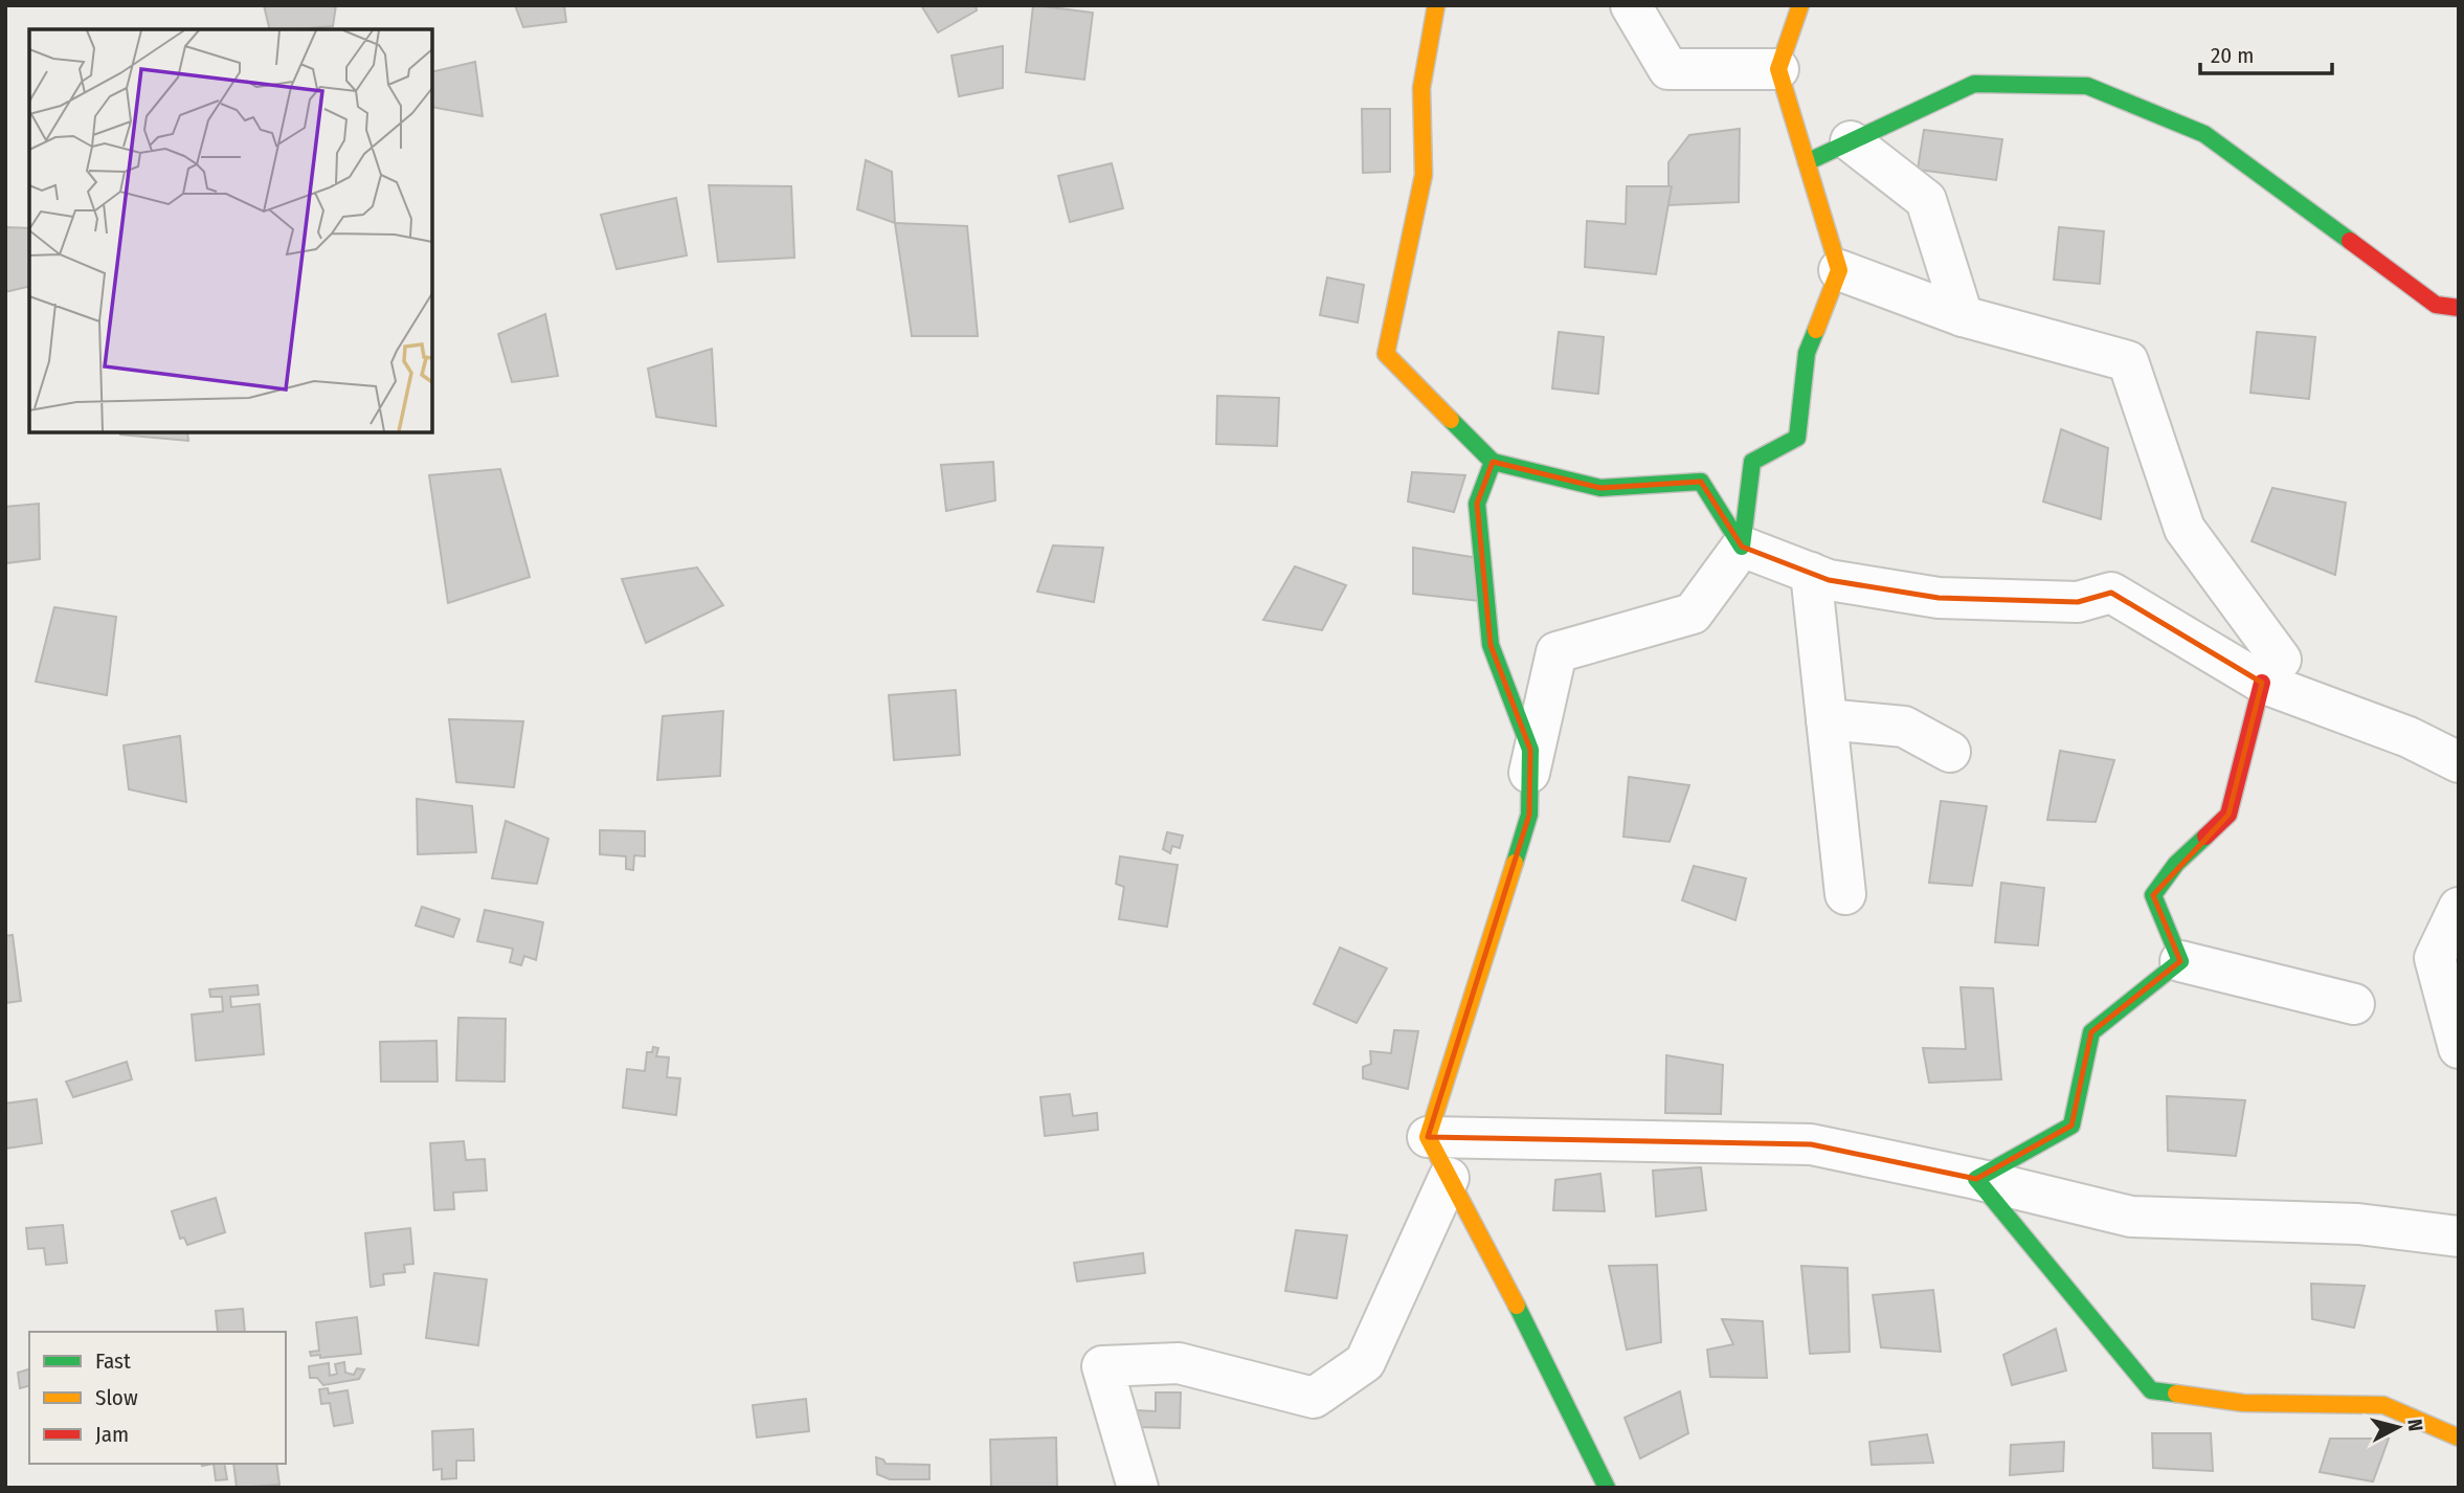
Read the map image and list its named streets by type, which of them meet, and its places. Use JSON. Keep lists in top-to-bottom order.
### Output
{
  "legend": ["Fast", "Slow", "Jam"],
  "scale_bar": "20 m",
  "north": "right"
}
